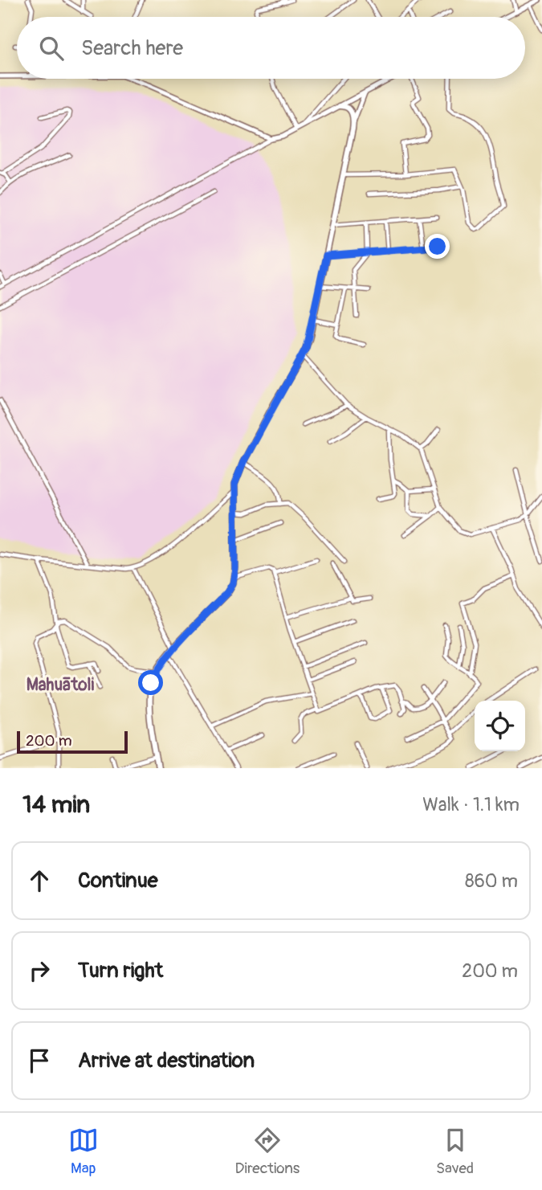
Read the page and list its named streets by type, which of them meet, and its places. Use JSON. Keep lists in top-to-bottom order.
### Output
{
  "districts": ["Mahuātoli"],
  "scale_bar": "200 m",
  "page": {
    "search": "Search here",
    "scale": "200 m",
    "heading": ["14 min", "Walk · 1.1 km"],
    "list": [
      ["Continue", "860 m"],
      ["Turn right", "200 m"],
      "Arrive at destination"
    ],
    "nav": ["Map", "Directions", "Saved"]
  }
}
